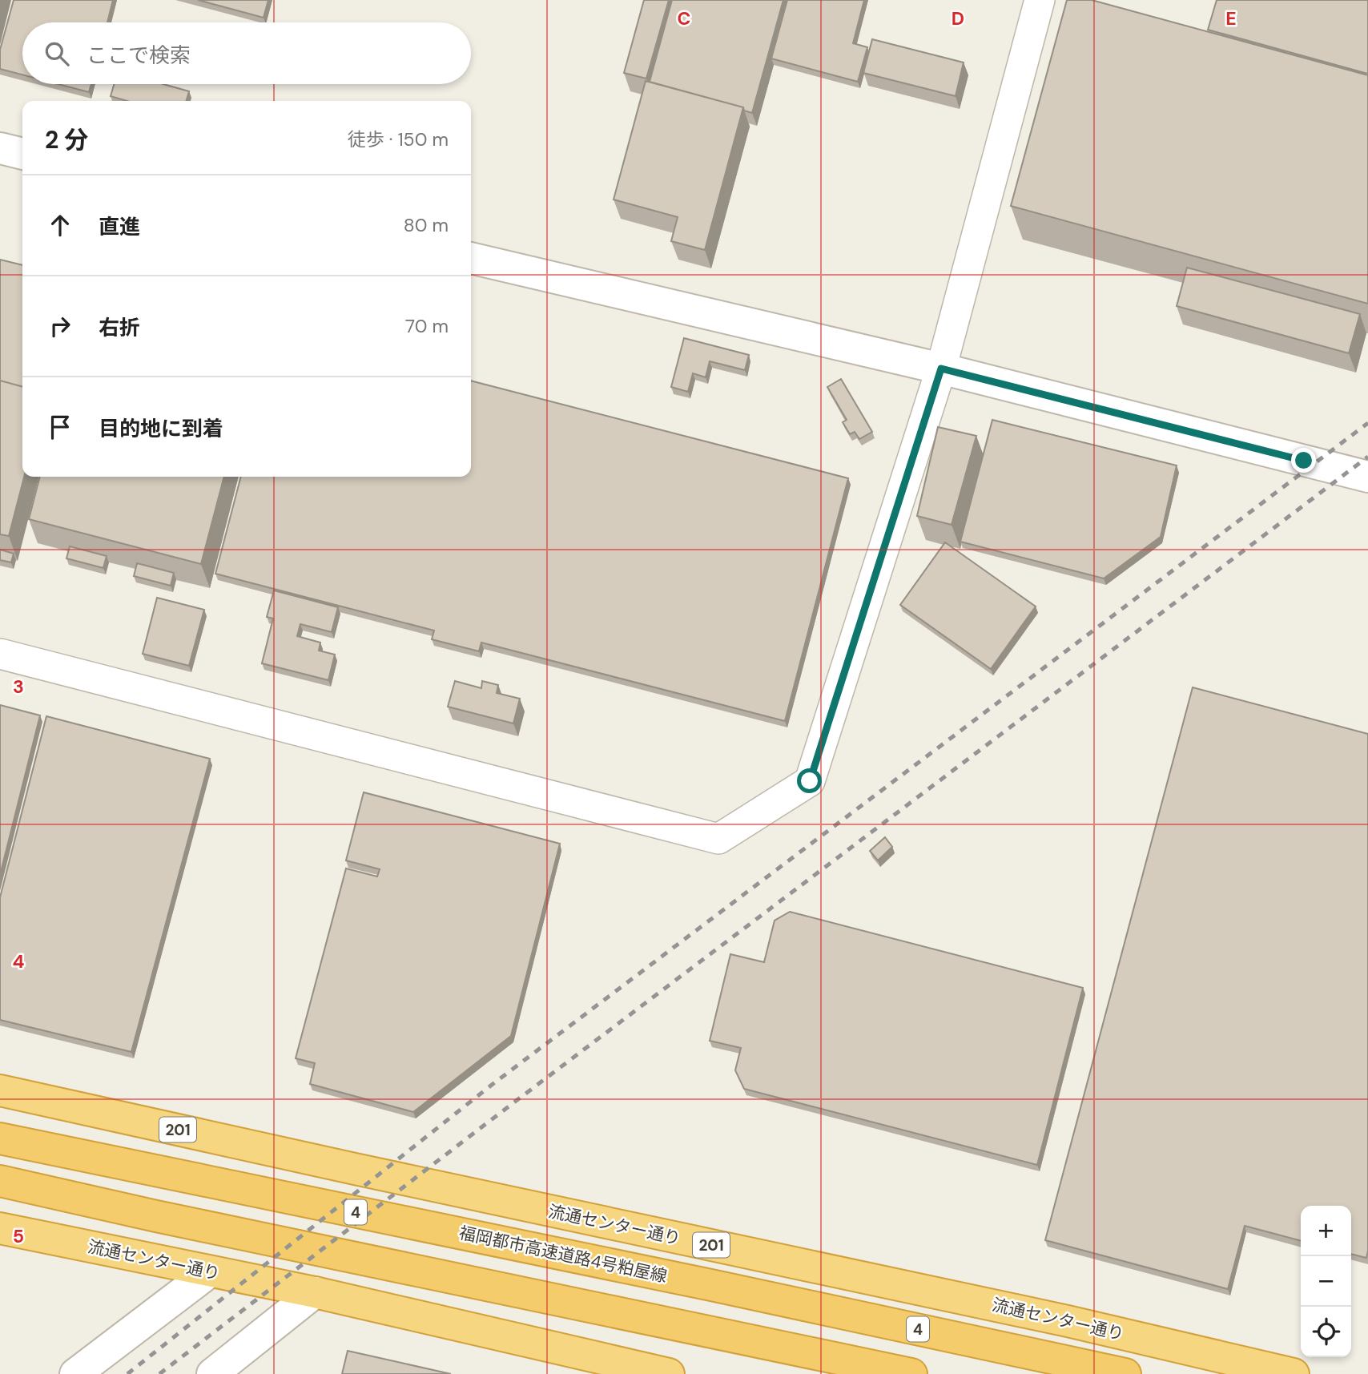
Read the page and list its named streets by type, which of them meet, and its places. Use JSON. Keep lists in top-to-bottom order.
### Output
{
  "streets": {
    "highway": [
      "201",
      "4",
      "流通センター通り",
      "福岡都市高速道路4号粕屋線"
    ]
  },
  "page": {
    "search": "ここで検索",
    "heading": ["2 分", "徒歩 · 150 m"],
    "list": [
      ["直進", "80 m"],
      ["右折", "70 m"],
      "目的地に到着"
    ],
    "map_buttons": ["+", "−"]
  },
  "grid": {
    "columns": ["C", "D", "E"],
    "rows": ["3", "4", "5"]
  }
}
